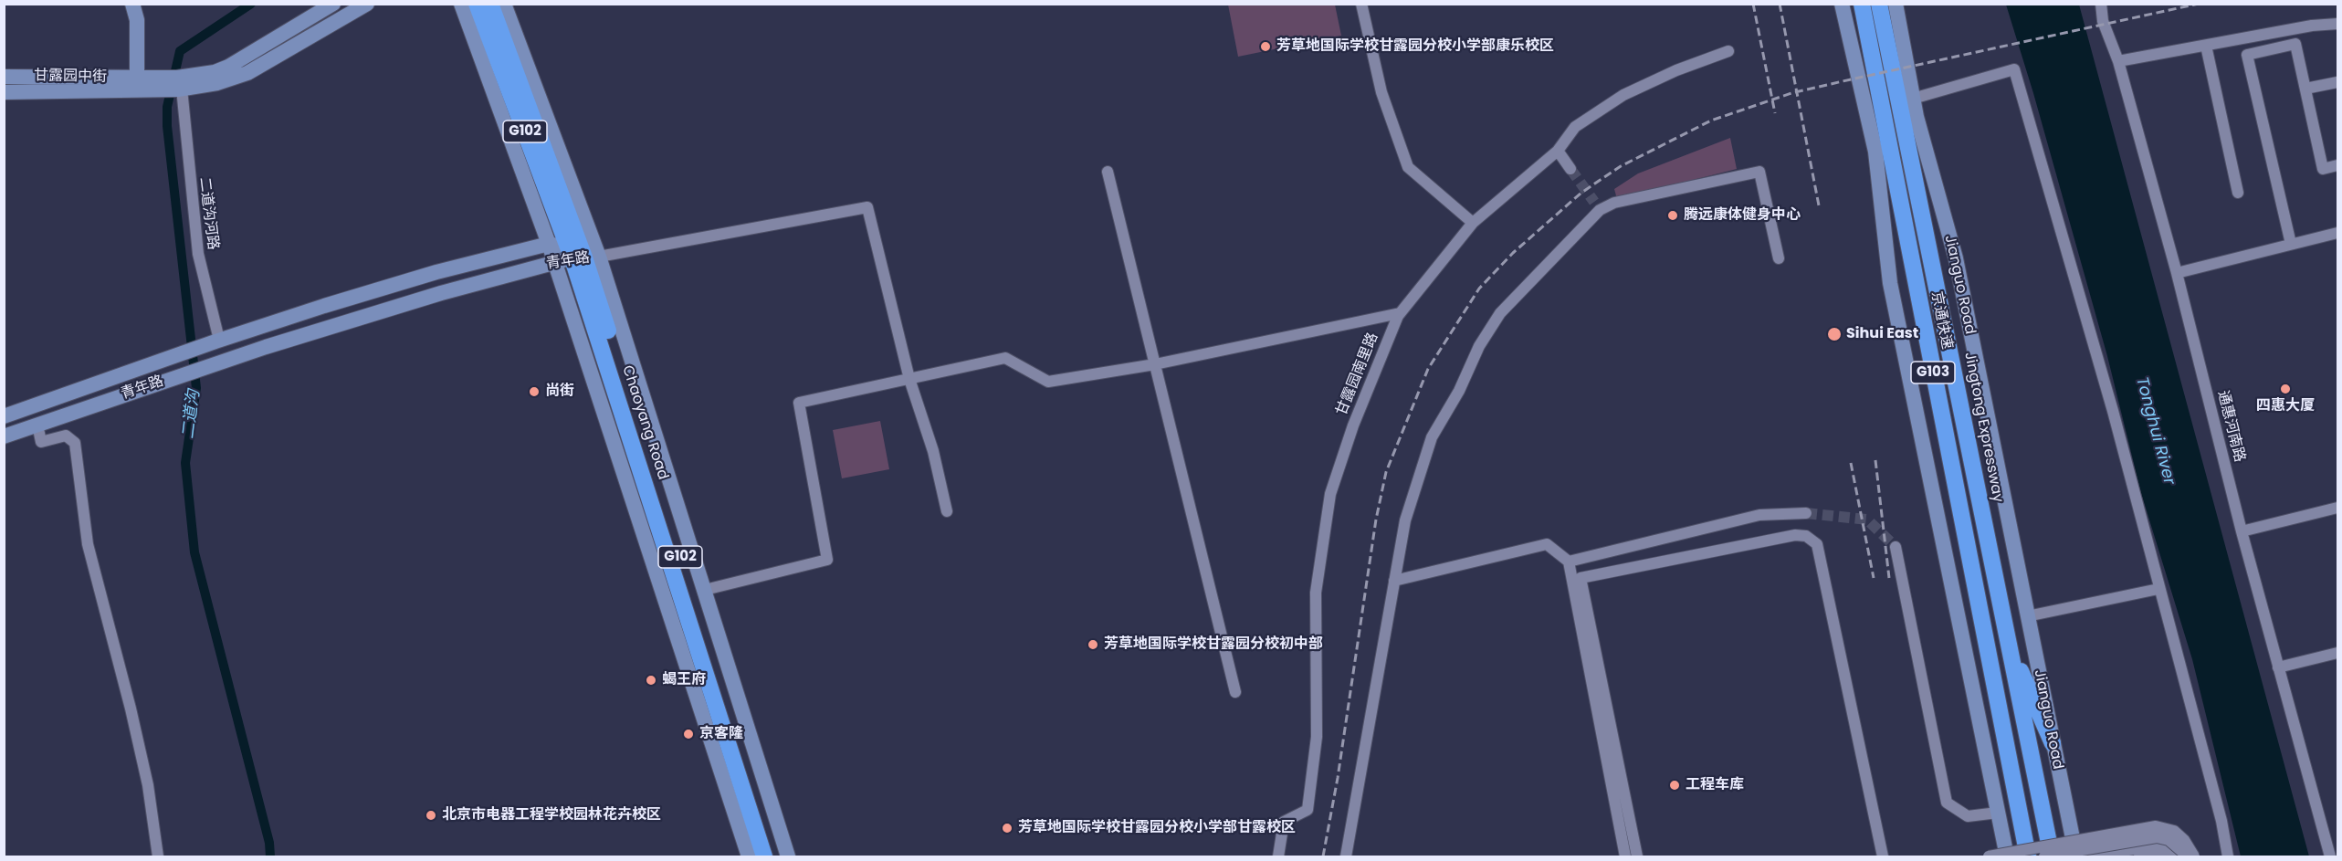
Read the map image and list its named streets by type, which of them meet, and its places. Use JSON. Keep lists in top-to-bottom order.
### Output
{
  "streets": {
    "highway": [
      "G102",
      "京通快速",
      "G103",
      "Chaoyang Road",
      "Jingtong Expressway"
    ],
    "main road": ["甘露园中街", "青年路", "Jianguo Road"],
    "street": ["二道沟河路", "甘露园南里路", "通惠河南路"]
  },
  "crossings": [
    ["二道沟河路", "青年路"],
    ["青年路", "Chaoyang Road"],
    ["京通快速", "G103"]
  ],
  "water": ["二道沟", "Tonghui River"],
  "places": [
    "芳草地国际学校甘露园分校小学部康乐校区",
    "腾远康体健身中心",
    "Sihui East",
    "四惠大厦",
    "尚街",
    "芳草地国际学校甘露园分校初中部",
    "蝎王府",
    "京客隆",
    "工程车库",
    "北京市电器工程学校园林花卉校区",
    "芳草地国际学校甘露园分校小学部甘露校区"
  ]
}
